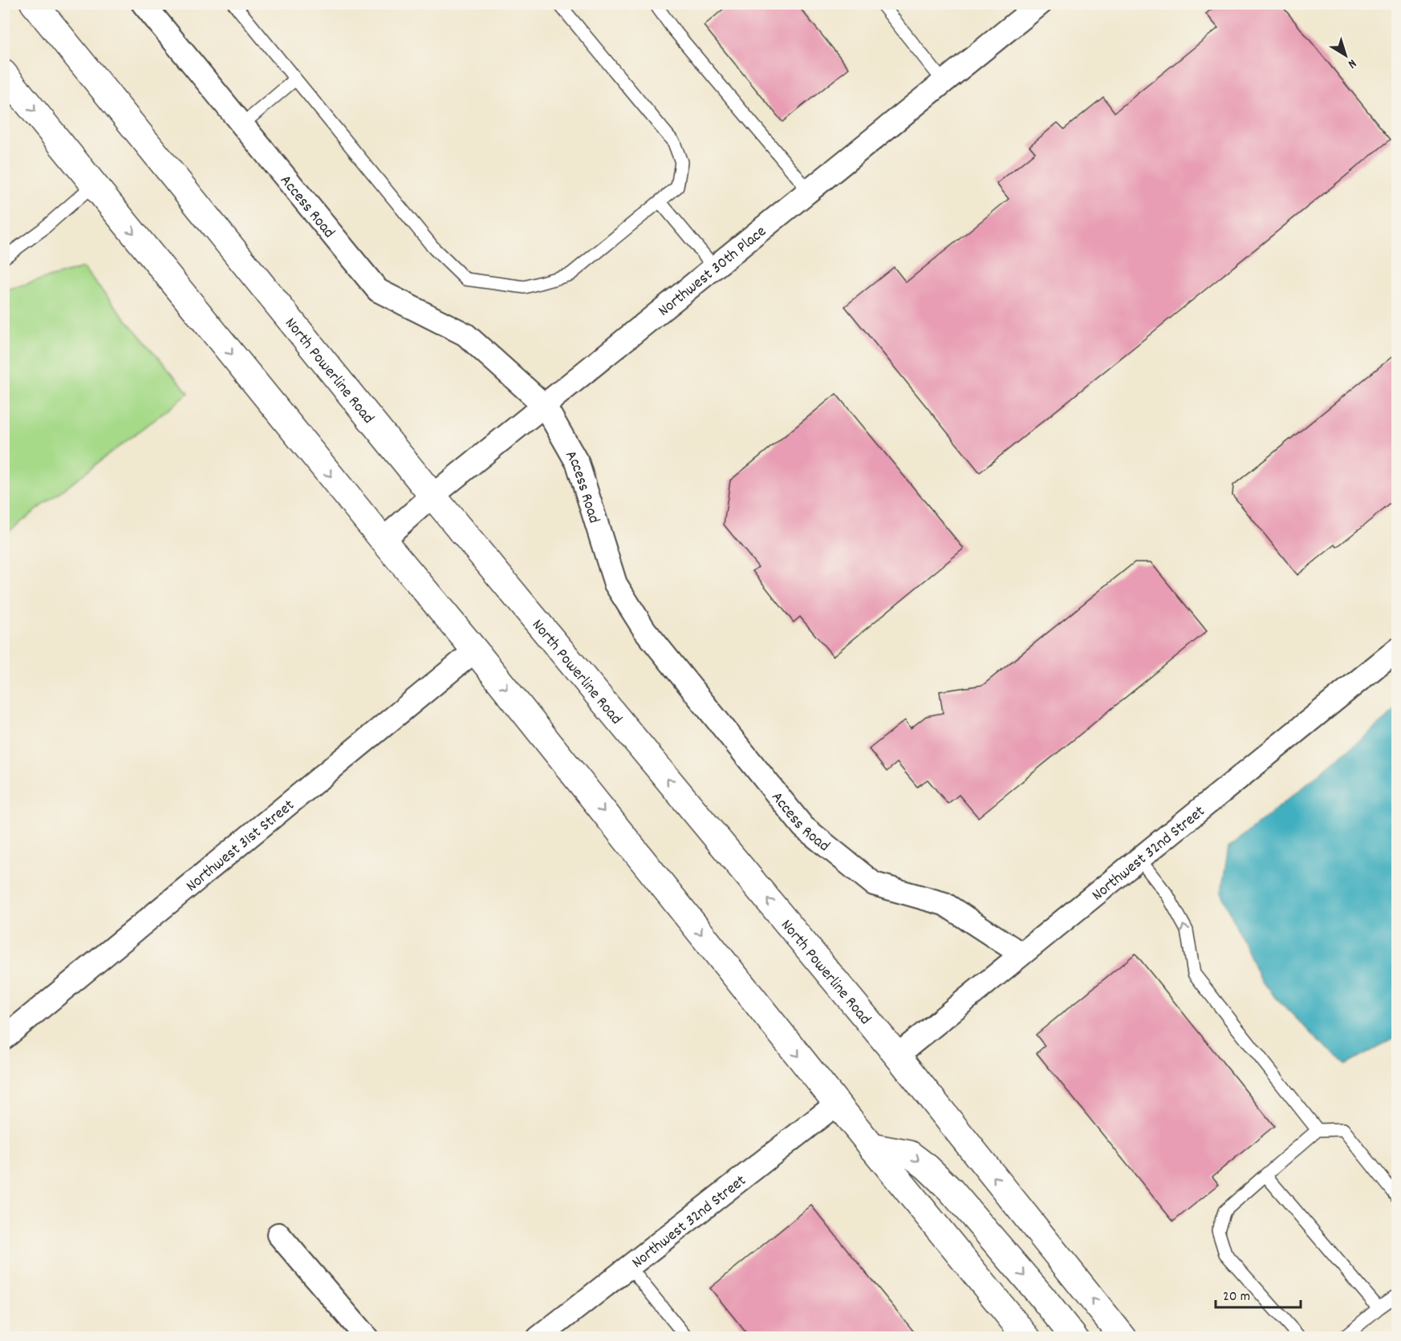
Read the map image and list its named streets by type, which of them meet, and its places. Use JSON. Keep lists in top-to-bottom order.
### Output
{
  "streets": {
    "main road": ["North Powerline Road"],
    "street": [
      "Access Road",
      "Northwest 30th Place",
      "Northwest 31st Street",
      "Northwest 32nd Street"
    ]
  },
  "crossings": [
    ["Access Road", "Northwest 30th Place"],
    ["Access Road", "Northwest 32nd Street"],
    ["Northwest 30th Place", "North Powerline Road"],
    ["North Powerline Road", "Northwest 32nd Street"]
  ],
  "scale_bar": "20 m",
  "north": "bottom right"
}
